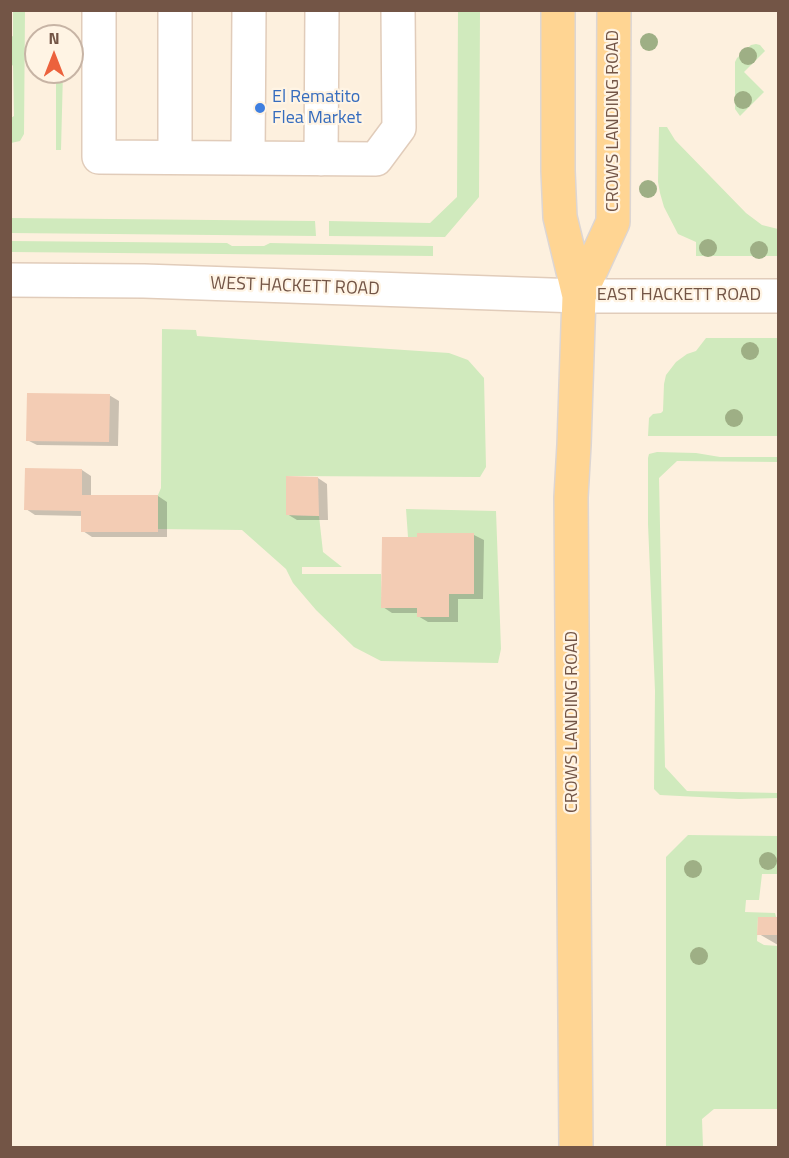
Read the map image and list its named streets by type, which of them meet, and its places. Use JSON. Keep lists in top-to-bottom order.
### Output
{
  "streets": {
    "main road": ["CROWS LANDING ROAD"],
    "street": ["WEST HACKETT ROAD", "EAST HACKETT ROAD"]
  },
  "crossings": [
    ["CROWS LANDING ROAD", "WEST HACKETT ROAD"],
    ["CROWS LANDING ROAD", "EAST HACKETT ROAD"],
    ["WEST HACKETT ROAD", "EAST HACKETT ROAD"]
  ],
  "places": ["El Rematito Flea Market"],
  "north": "top"
}
